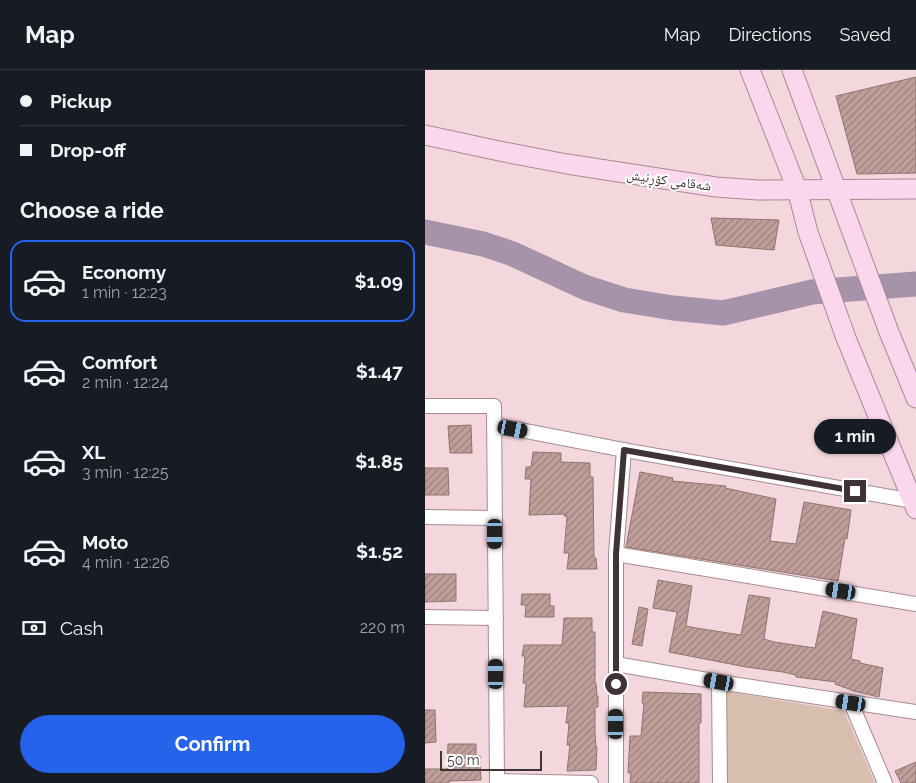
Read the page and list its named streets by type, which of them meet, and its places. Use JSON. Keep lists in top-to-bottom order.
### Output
{
  "streets": {
    "street": ["شەقامی کۆڕنیش"]
  },
  "scale_bar": "50 m",
  "page": {
    "header": "Map",
    "nav": ["Map", "Directions", "Saved"],
    "banner": ["Pickup", "Drop-off"],
    "heading": "Choose a ride",
    "list": [
      {
        "name": "Economy",
        "note": "1 min · 12:23",
        "value": "$1.09"
      },
      {
        "name": "Comfort",
        "note": "2 min · 12:24",
        "value": "$1.47"
      },
      {
        "name": "XL",
        "note": "3 min · 12:25",
        "value": "$1.85"
      },
      {
        "name": "Moto",
        "note": "4 min · 12:26",
        "value": "$1.52"
      }
    ],
    "bubble": "1 min",
    "pay": ["Cash", "220 m"],
    "buttons": "Confirm",
    "scale": "50 m"
  }
}
